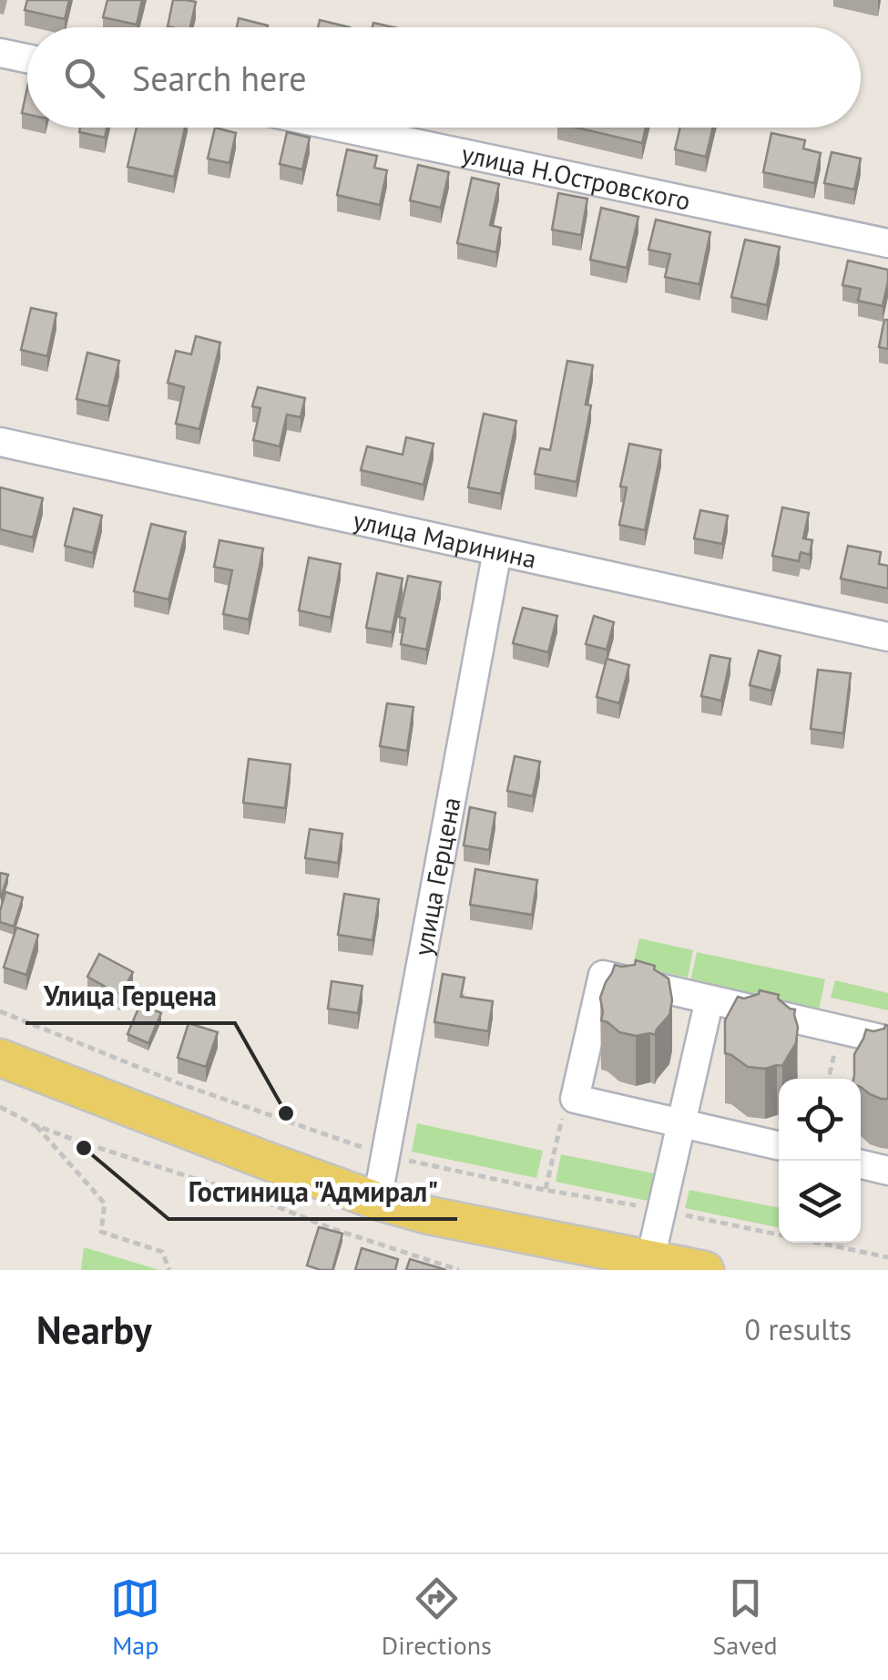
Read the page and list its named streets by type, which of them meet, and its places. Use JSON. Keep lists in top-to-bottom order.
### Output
{
  "streets": {
    "street": ["улица Н.Островского", "улица Маринина", "улица Герцена"]
  },
  "crossings": [
    ["улица Маринина", "улица Герцена"]
  ],
  "places": ["Улица Герцена", "Гостиница \"Адмирал\""],
  "page": {
    "search": "Search here",
    "heading": ["Nearby", "0 results"],
    "nav": ["Map", "Directions", "Saved"]
  }
}
